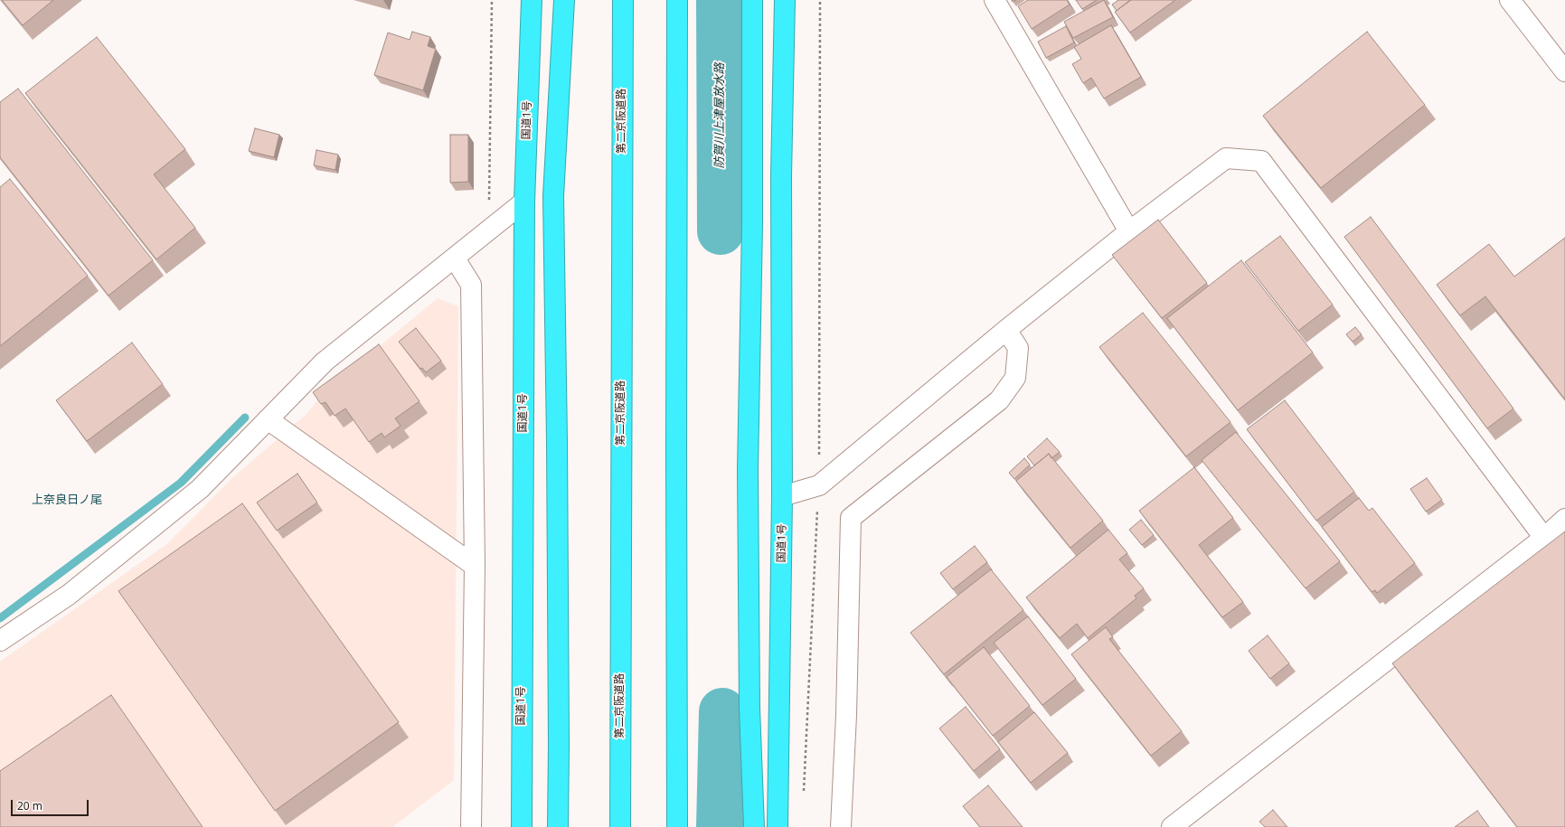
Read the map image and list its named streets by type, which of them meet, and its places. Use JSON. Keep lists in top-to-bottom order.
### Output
{
  "streets": {
    "highway": ["国道1号", "第二京阪道路"]
  },
  "districts": ["上奈良日ノ尾"],
  "water": ["防賀川上津屋放水路"],
  "scale_bar": "20 m"
}
